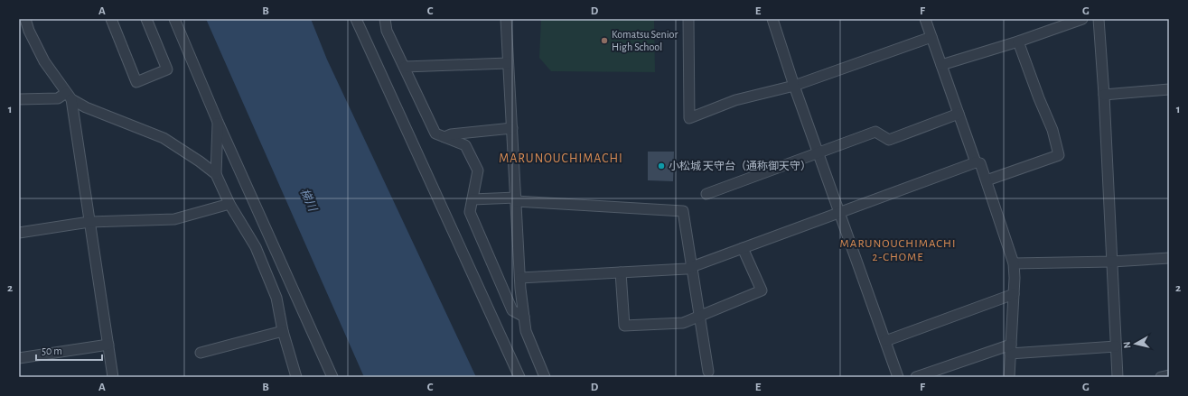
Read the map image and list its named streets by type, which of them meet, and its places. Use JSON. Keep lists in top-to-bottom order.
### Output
{
  "districts": ["MARUNOUCHIMACHI", "MARUNOUCHIMACHI 2-CHOME"],
  "water": ["梯川"],
  "places": ["Komatsu Senior High School", "小松城 天守台（通称御天守）"],
  "scale_bar": "50 m",
  "north": "left",
  "grid": {
    "columns": [
      "A",
      "B",
      "C",
      "D",
      "E",
      "F",
      "G"
    ],
    "rows": ["1", "2"]
  }
}
